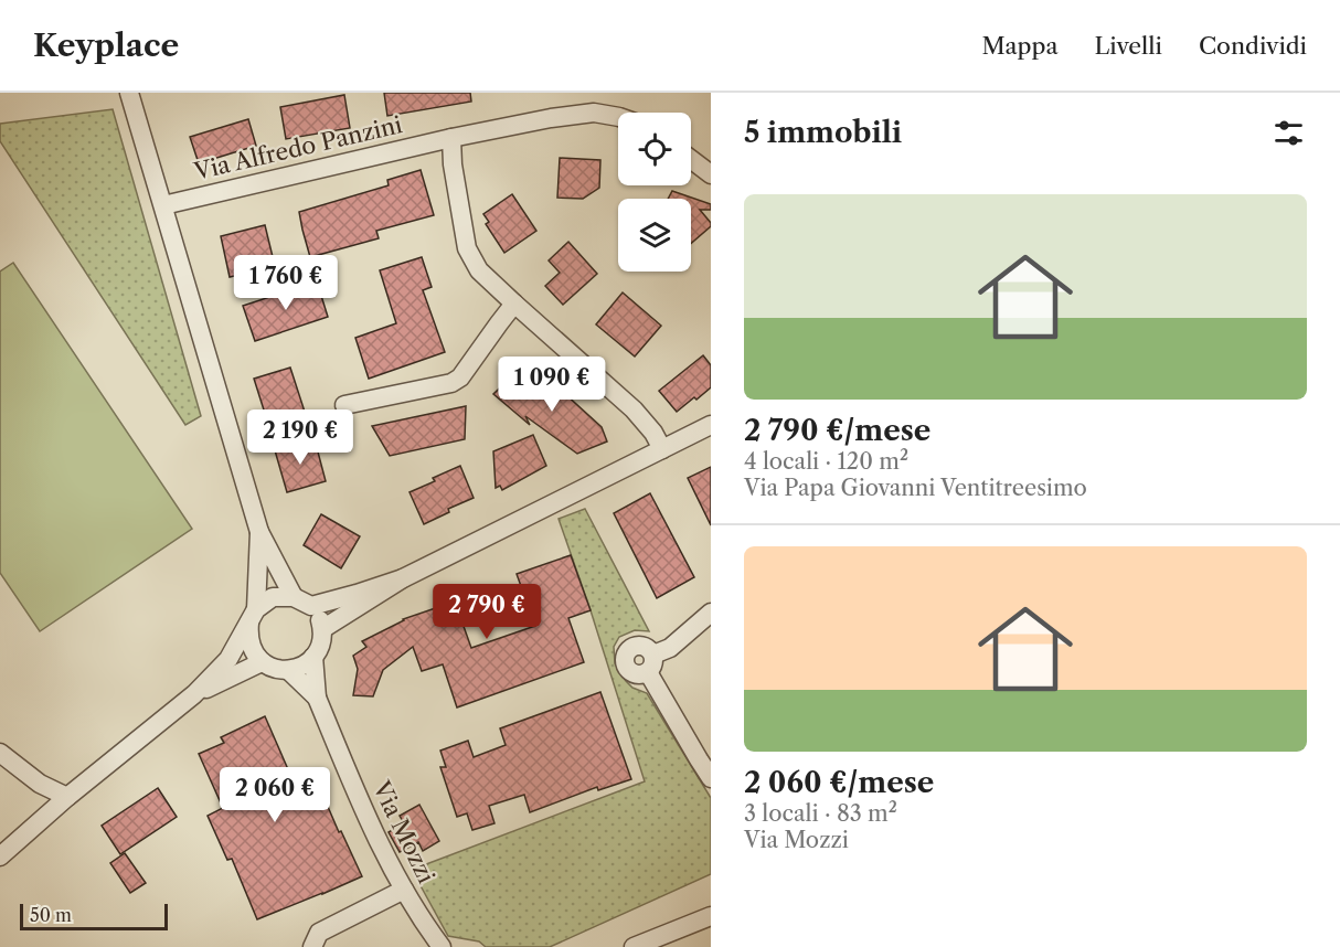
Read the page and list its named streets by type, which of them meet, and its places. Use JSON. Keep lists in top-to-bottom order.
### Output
{
  "streets": {
    "street": ["Via Alfredo Panzini", "Via Mozzi"]
  },
  "scale_bar": "50 m",
  "page": {
    "header": "Keyplace",
    "nav": ["Mappa", "Livelli", "Condividi"],
    "heading": "5 immobili",
    "list": [
      {
        "name": "2 790 €/mese",
        "note": "4 locali · 120 m² · Via Papa Giovanni Ventitreesimo"
      },
      {
        "name": "2 060 €/mese",
        "note": "3 locali · 83 m² · Via Mozzi"
      }
    ],
    "price": [
      "1 760 €",
      "1 090 €",
      "2 190 €",
      "2 790 €",
      "2 060 €"
    ],
    "scale": "50 m"
  }
}
